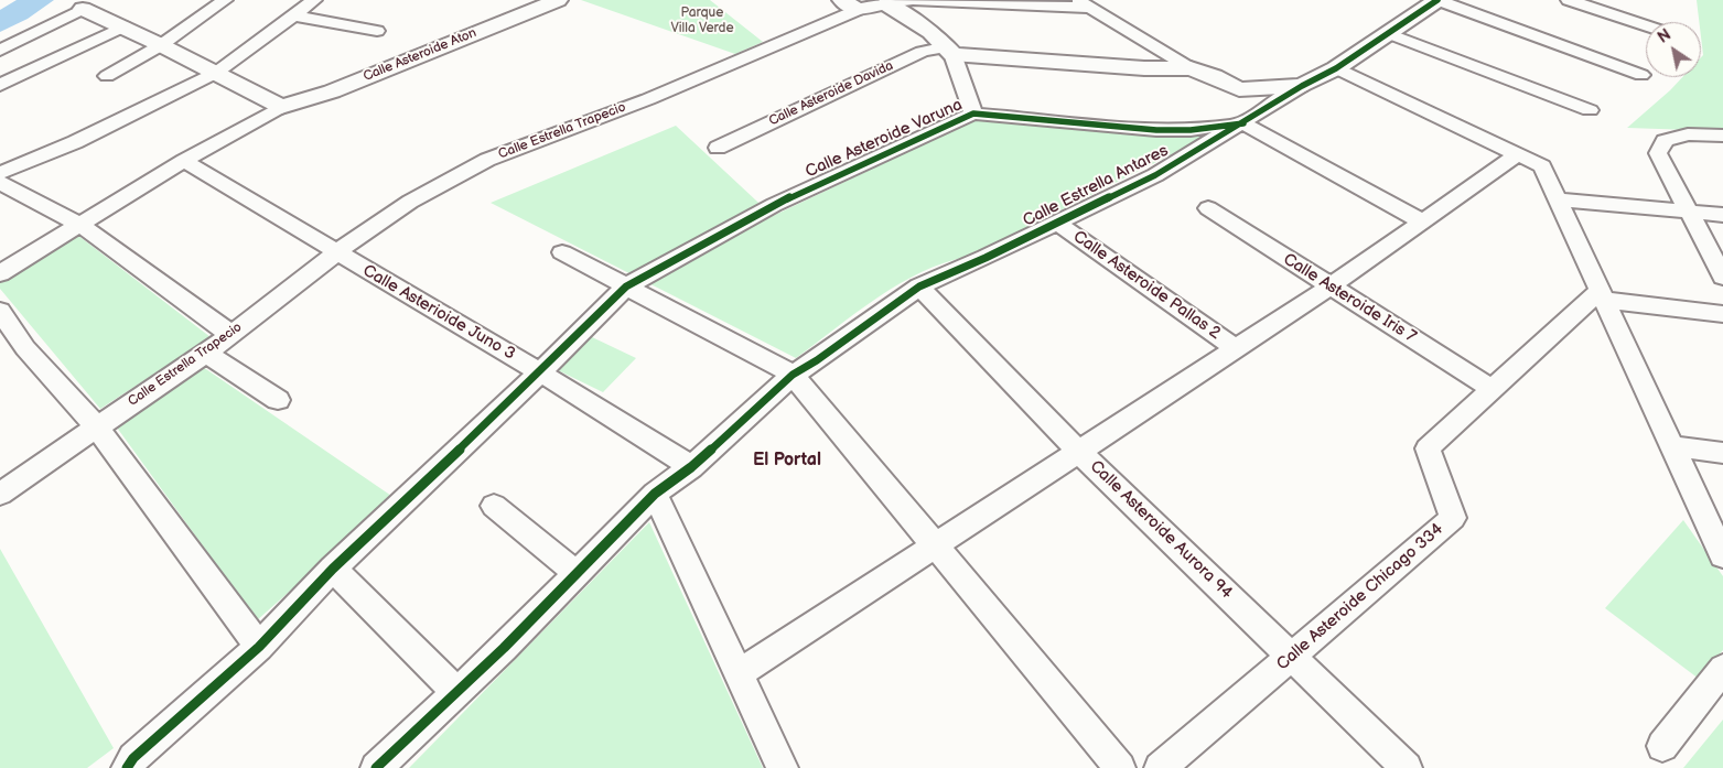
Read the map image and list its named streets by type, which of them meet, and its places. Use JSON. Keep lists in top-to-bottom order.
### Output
{
  "streets": {
    "street": [
      "Calle Asteroide Aton",
      "Calle Asteroide Davida",
      "Calle Estrella Trapecio",
      "Calle Asteroide Varuna",
      "Calle Estrella Antares",
      "Calle Asteroide Pallas 2",
      "Calle Asteroide Iris 7",
      "Calle Asterioide Juno 3",
      "Calle Asteroide Aurora 94",
      "Calle Asteroide Chicago 334"
    ]
  },
  "crossings": [
    ["Calle Asteroide Davida", "Calle Estrella Antares"],
    ["Calle Estrella Trapecio", "Calle Asterioide Juno 3"],
    ["Calle Asteroide Varuna", "Calle Estrella Antares"],
    ["Calle Asteroide Varuna", "Calle Asterioide Juno 3"],
    ["Calle Estrella Antares", "Calle Asteroide Pallas 2"],
    ["Calle Estrella Antares", "Calle Asterioide Juno 3"],
    ["Calle Estrella Antares", "Calle Asteroide Aurora 94"],
    ["Calle Asteroide Iris 7", "Calle Asteroide Chicago 334"],
    ["Calle Asteroide Aurora 94", "Calle Asteroide Chicago 334"]
  ],
  "districts": ["El Portal"],
  "parks": ["Parque Villa Verde"],
  "north": "top left"
}
